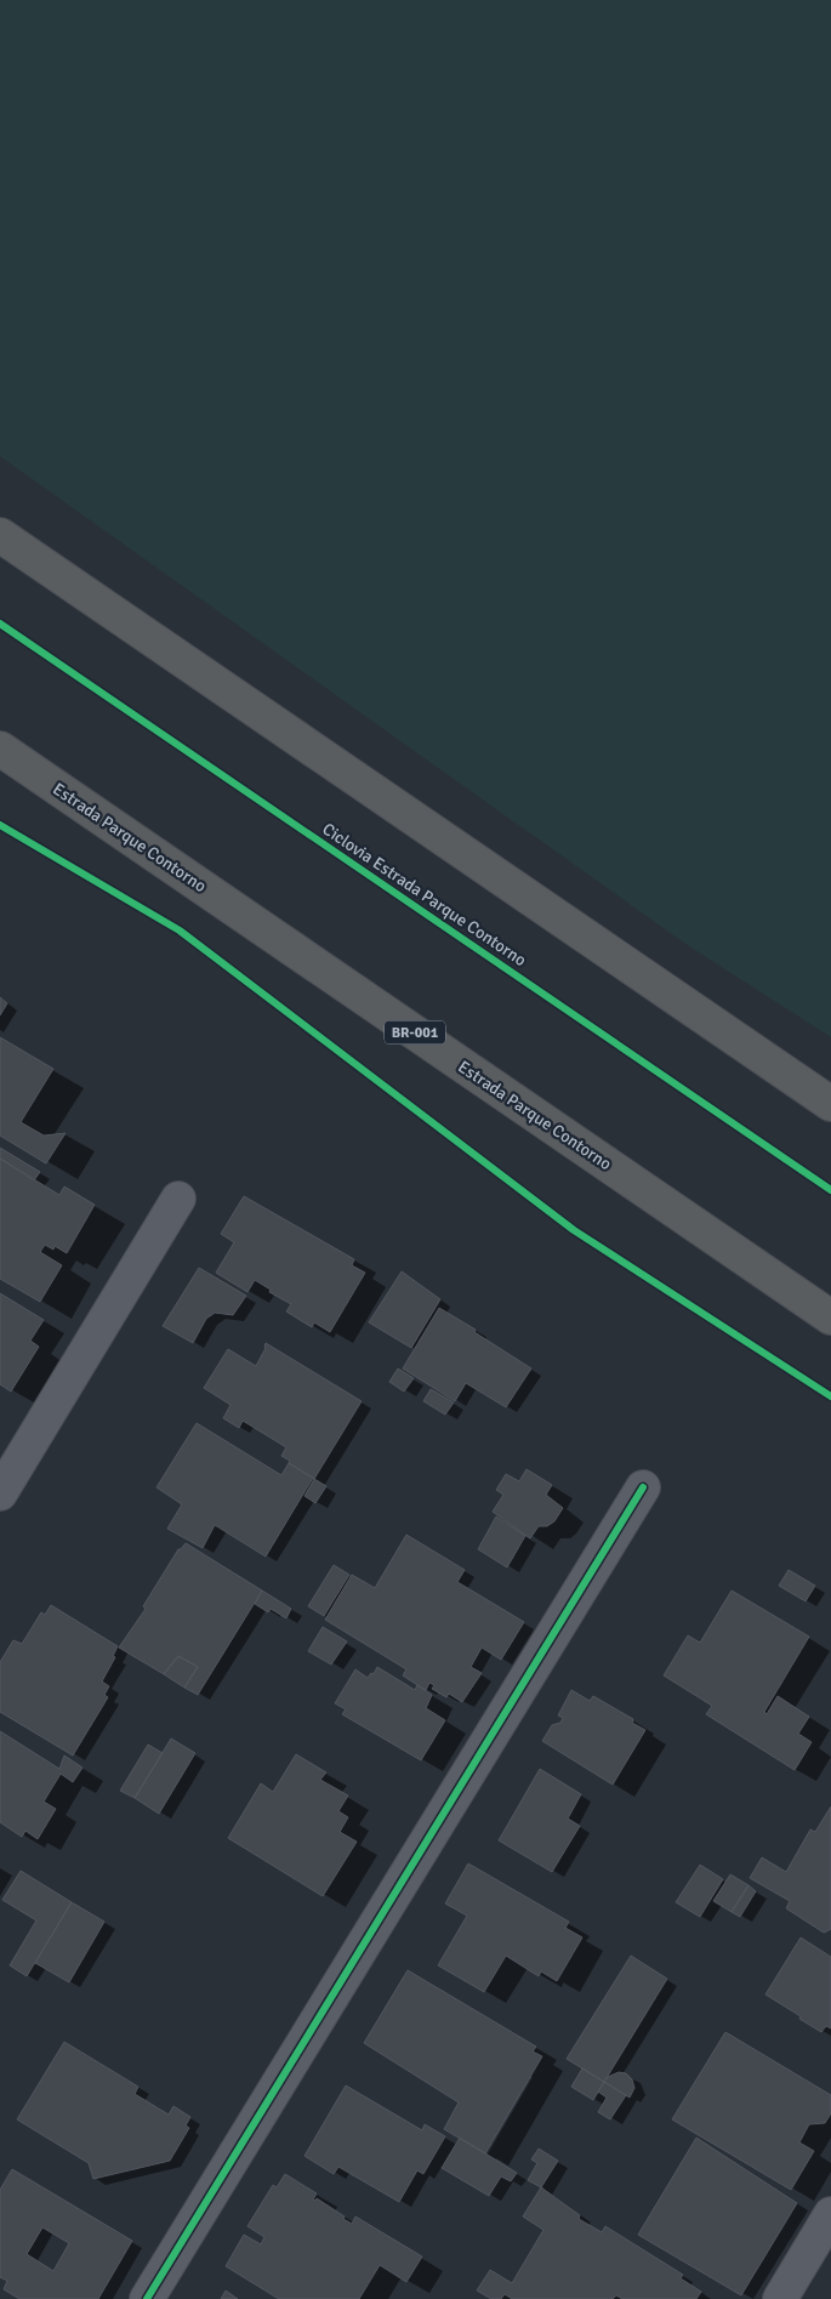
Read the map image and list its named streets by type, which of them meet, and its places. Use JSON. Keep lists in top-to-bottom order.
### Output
{
  "streets": {
    "highway": ["Estrada Parque Contorno", "BR-001"],
    "cycle path": ["Ciclovia Estrada Parque Contorno"]
  }
}
